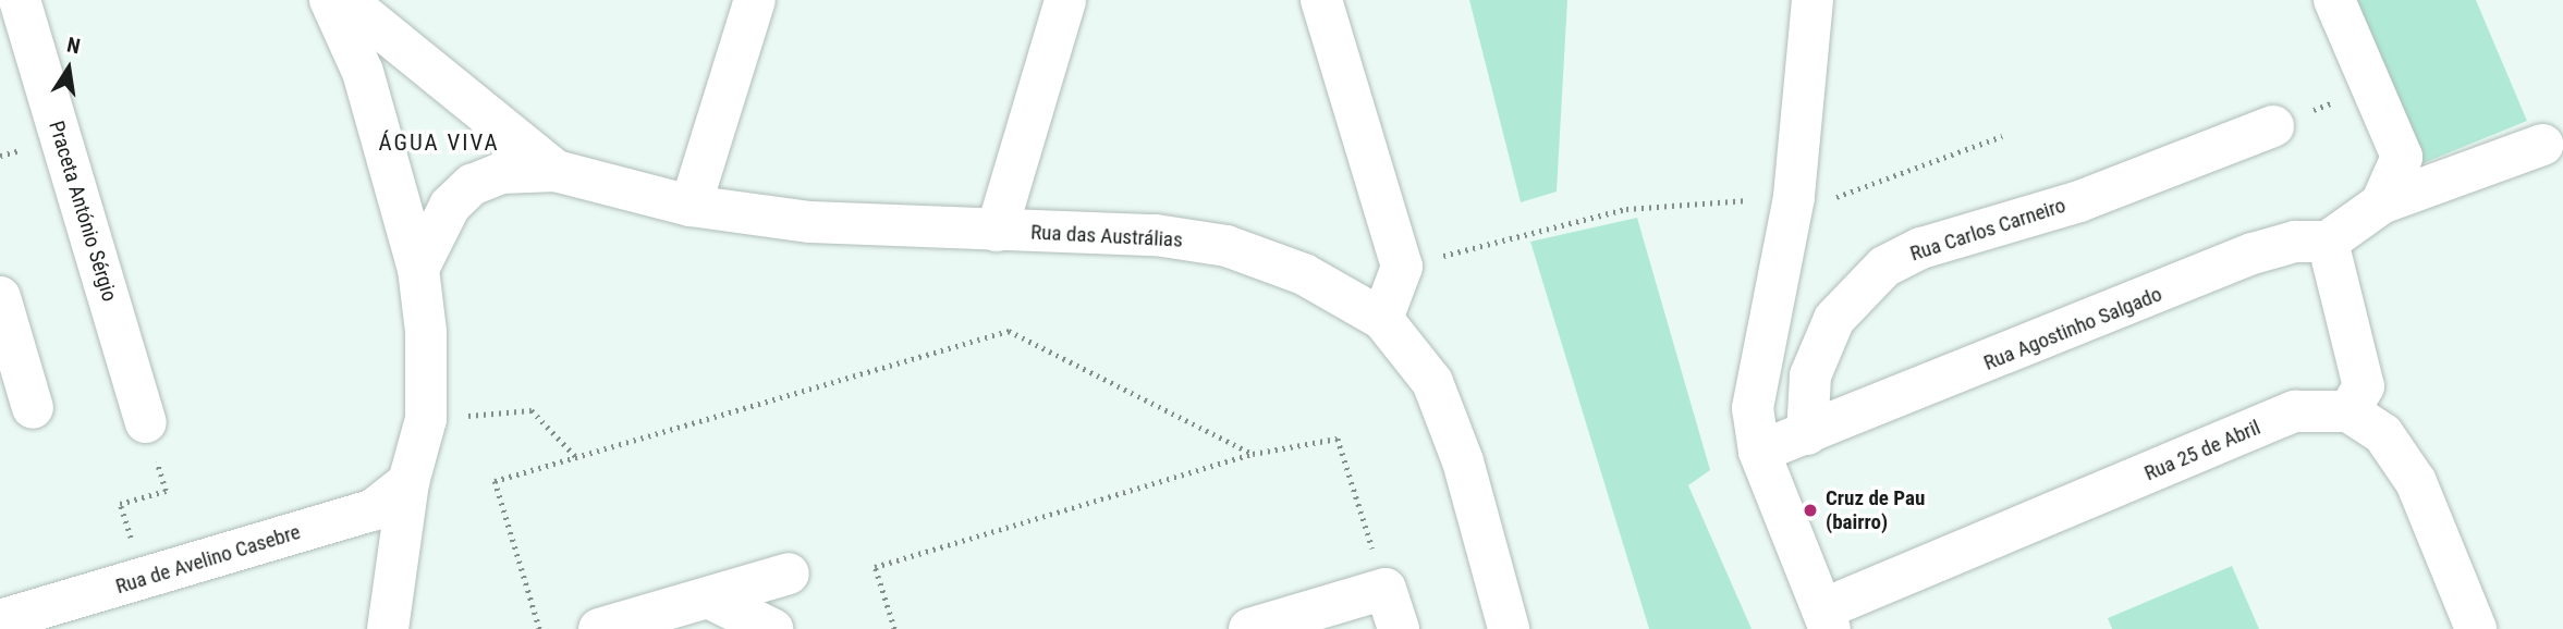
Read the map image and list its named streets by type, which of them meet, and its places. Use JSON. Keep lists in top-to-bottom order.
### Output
{
  "streets": {
    "street": [
      "Praceta António Sérgio",
      "Rua Carlos Carneiro",
      "Rua das Austrálias",
      "Rua Agostinho Salgado",
      "Rua 25 de Abril",
      "Rua de Avelino Casebre"
    ]
  },
  "crossings": [
    ["Rua Carlos Carneiro", "Rua Agostinho Salgado"]
  ],
  "districts": ["ÁGUA VIVA"],
  "places": ["Cruz de Pau (bairro)"],
  "north": "top"
}
